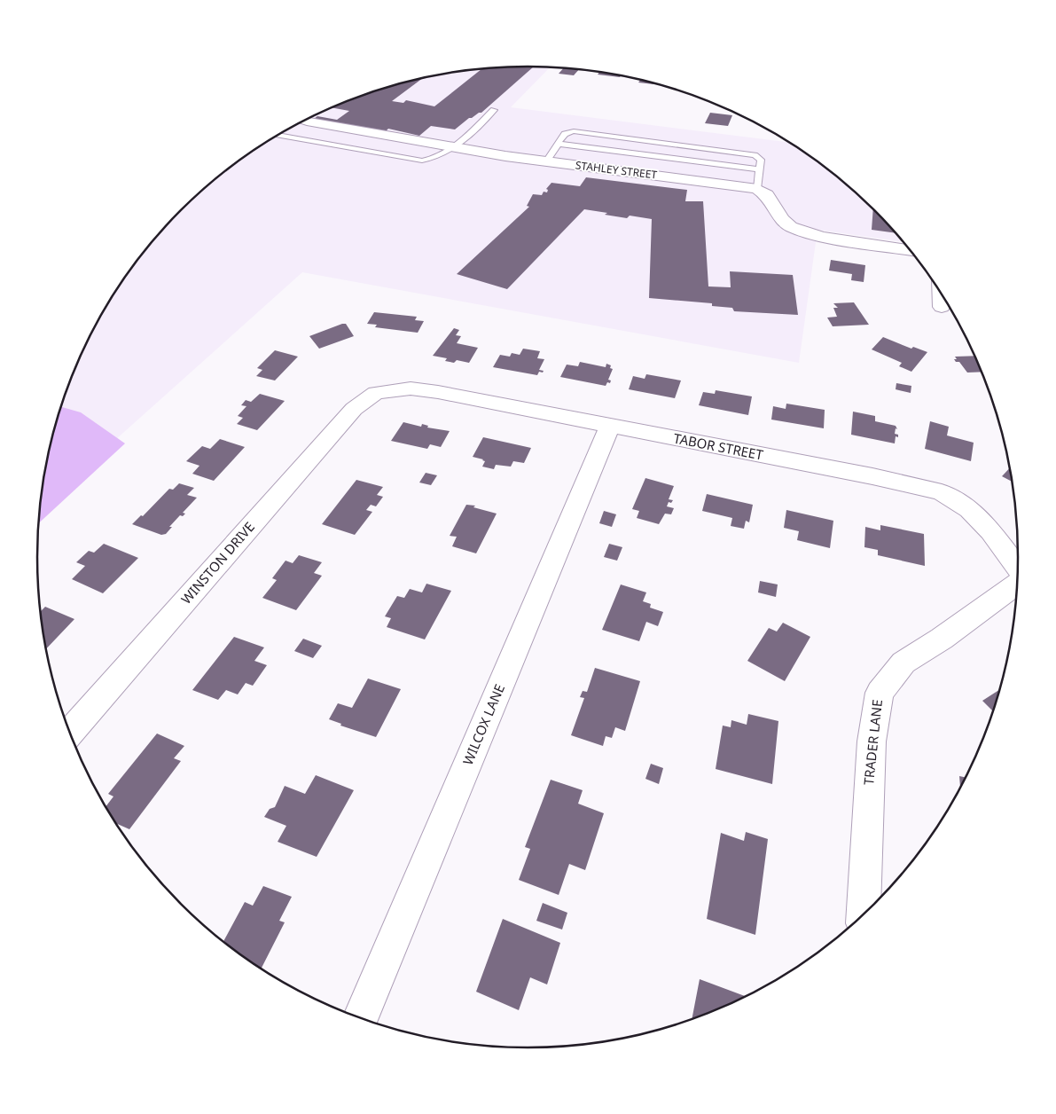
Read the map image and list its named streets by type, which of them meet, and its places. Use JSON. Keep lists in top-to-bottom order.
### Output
{
  "streets": {
    "street": [
      "STAHLEY STREET",
      "TABOR STREET",
      "WINSTON DRIVE",
      "WILCOX LANE",
      "TRADER LANE"
    ]
  },
  "crossings": [
    ["TABOR STREET", "WINSTON DRIVE"],
    ["TABOR STREET", "WILCOX LANE"]
  ]
}
